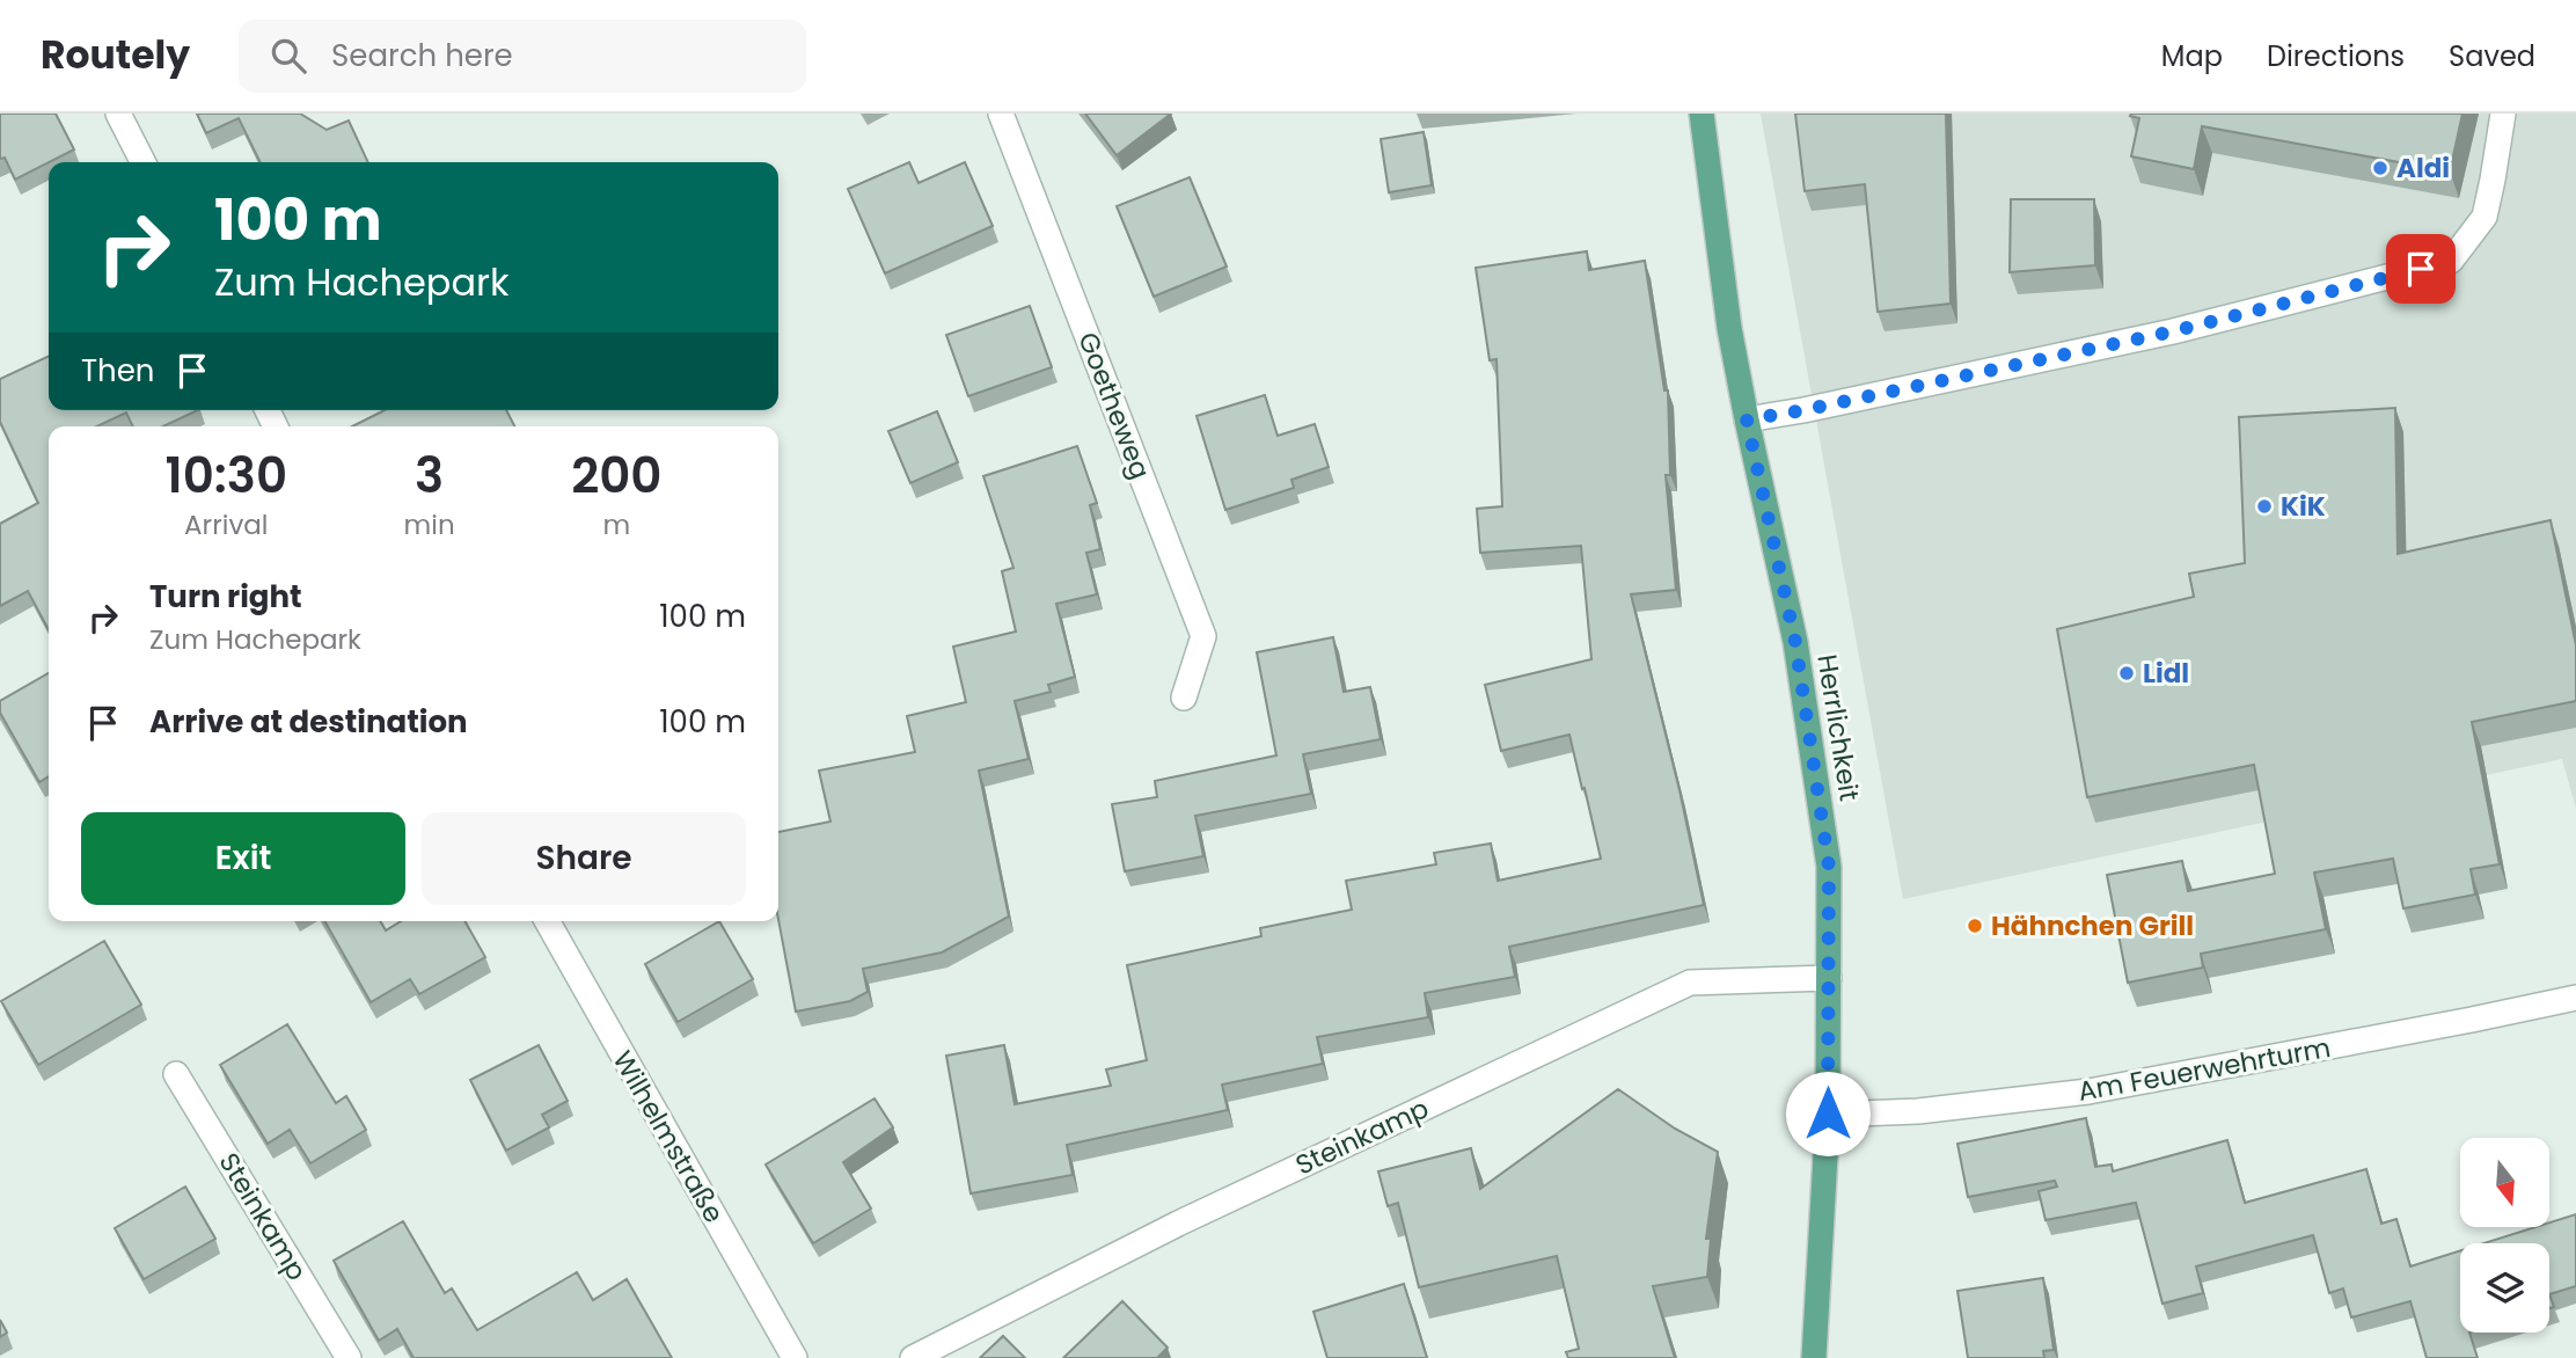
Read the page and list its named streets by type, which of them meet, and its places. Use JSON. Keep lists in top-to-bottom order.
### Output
{
  "streets": {
    "main road": ["Herrlichkeit"],
    "street": [
      "Goetheweg",
      "Am Feuerwehrturm",
      "Wilhelmstraße",
      "Steinkamp"
    ]
  },
  "crossings": [
    ["Herrlichkeit", "Am Feuerwehrturm"],
    ["Herrlichkeit", "Steinkamp"]
  ],
  "places": [
    "Aldi",
    "KiK",
    "Lidl",
    "Hähnchen Grill"
  ],
  "north": "bottom",
  "page": {
    "header": "Routely",
    "search": "Search here",
    "nav": ["Map", "Directions", "Saved"],
    "turn": ["100 m", "Zum Hachepark"],
    "then": "Then",
    "eta": [
      "10:30",
      "Arrival",
      "3",
      "min",
      "200",
      "m"
    ],
    "list": [
      {
        "name": "Turn right",
        "note": "Zum Hachepark",
        "value": "100 m"
      },
      {
        "name": "Arrive at destination",
        "value": "100 m"
      }
    ],
    "buttons": ["Exit", "Share"]
  }
}
